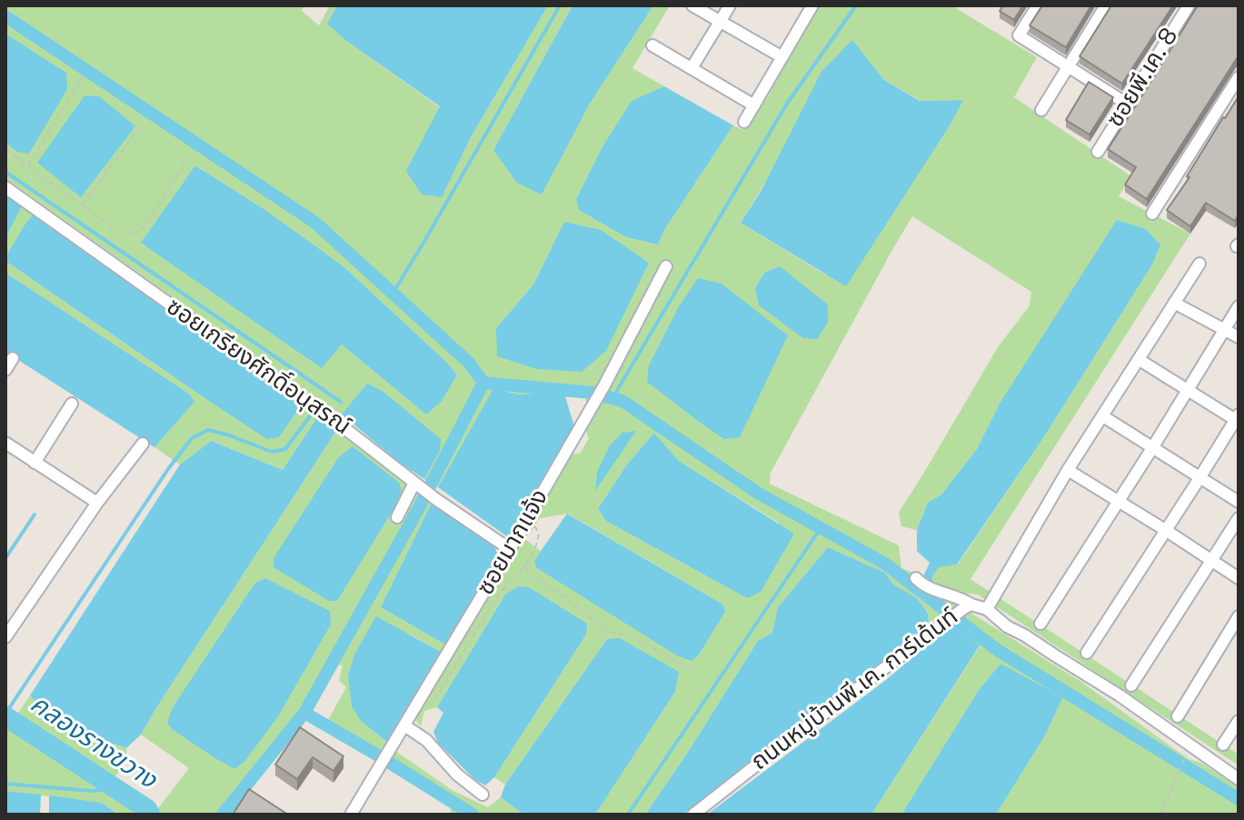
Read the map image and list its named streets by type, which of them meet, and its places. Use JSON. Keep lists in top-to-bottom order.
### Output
{
  "streets": {
    "street": [
      "ซอยพี.เค. 8",
      "ซอยเกรียงศักดิ์อนุสรณ์",
      "ซอยมากแจ้ง",
      "ถนนหมู่บ้านพี.เค. การ์เด้นท์"
    ]
  },
  "crossings": [
    ["ซอยเกรียงศักดิ์อนุสรณ์", "ซอยมากแจ้ง"]
  ],
  "water": ["คลองรางขวาง"]
}
